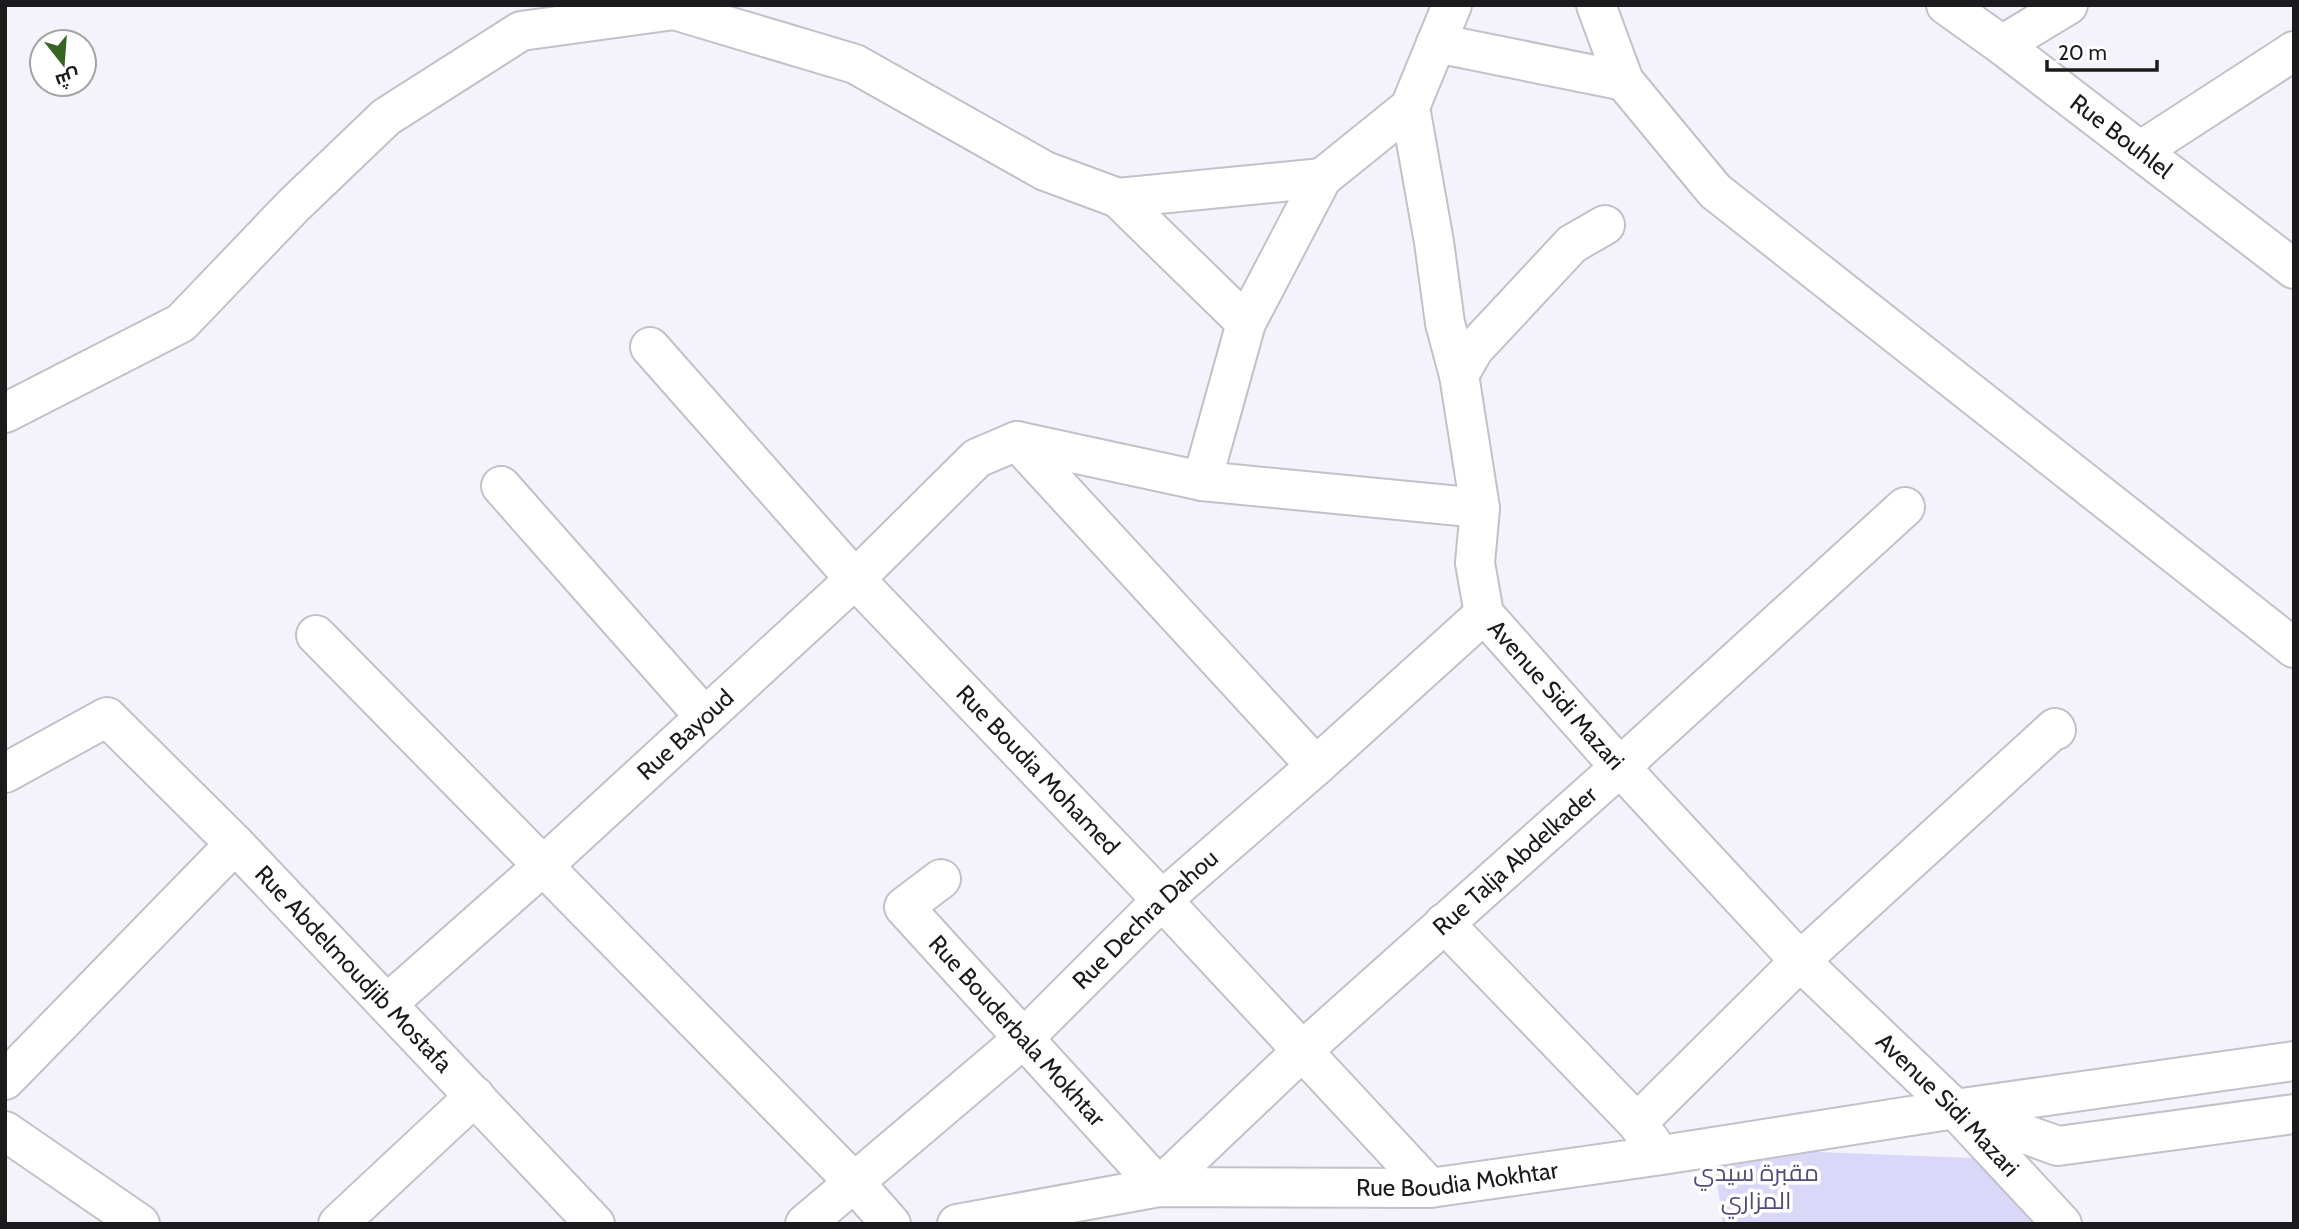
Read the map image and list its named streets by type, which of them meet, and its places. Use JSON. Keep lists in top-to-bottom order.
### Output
{
  "streets": {
    "street": [
      "Rue Bouhlel",
      "Avenue Sidi Mazari",
      "Rue Bayoud",
      "Rue Boudia Mohamed",
      "Rue Talja Abdelkader",
      "Rue Dechra Dahou",
      "Rue Abdelmoudjib Mostafa",
      "Rue Bouderbala Mokhtar",
      "Rue Boudia Mokhtar"
    ]
  },
  "crossings": [
    ["Avenue Sidi Mazari", "Rue Talja Abdelkader"],
    ["Avenue Sidi Mazari", "Rue Dechra Dahou"],
    ["Avenue Sidi Mazari", "Rue Boudia Mokhtar"],
    ["Rue Bayoud", "Rue Boudia Mohamed"],
    ["Rue Bayoud", "Rue Abdelmoudjib Mostafa"],
    ["Rue Boudia Mohamed", "Rue Talja Abdelkader"],
    ["Rue Boudia Mohamed", "Rue Dechra Dahou"],
    ["Rue Boudia Mohamed", "Rue Boudia Mokhtar"],
    ["Rue Talja Abdelkader", "Rue Bouderbala Mokhtar"],
    ["Rue Talja Abdelkader", "Rue Boudia Mokhtar"],
    ["Rue Dechra Dahou", "Rue Bouderbala Mokhtar"],
    ["Rue Bouderbala Mokhtar", "Rue Boudia Mokhtar"]
  ],
  "parks": ["مقبرة سيدي المزاري"],
  "scale_bar": "20 m",
  "north": "bottom"
}
